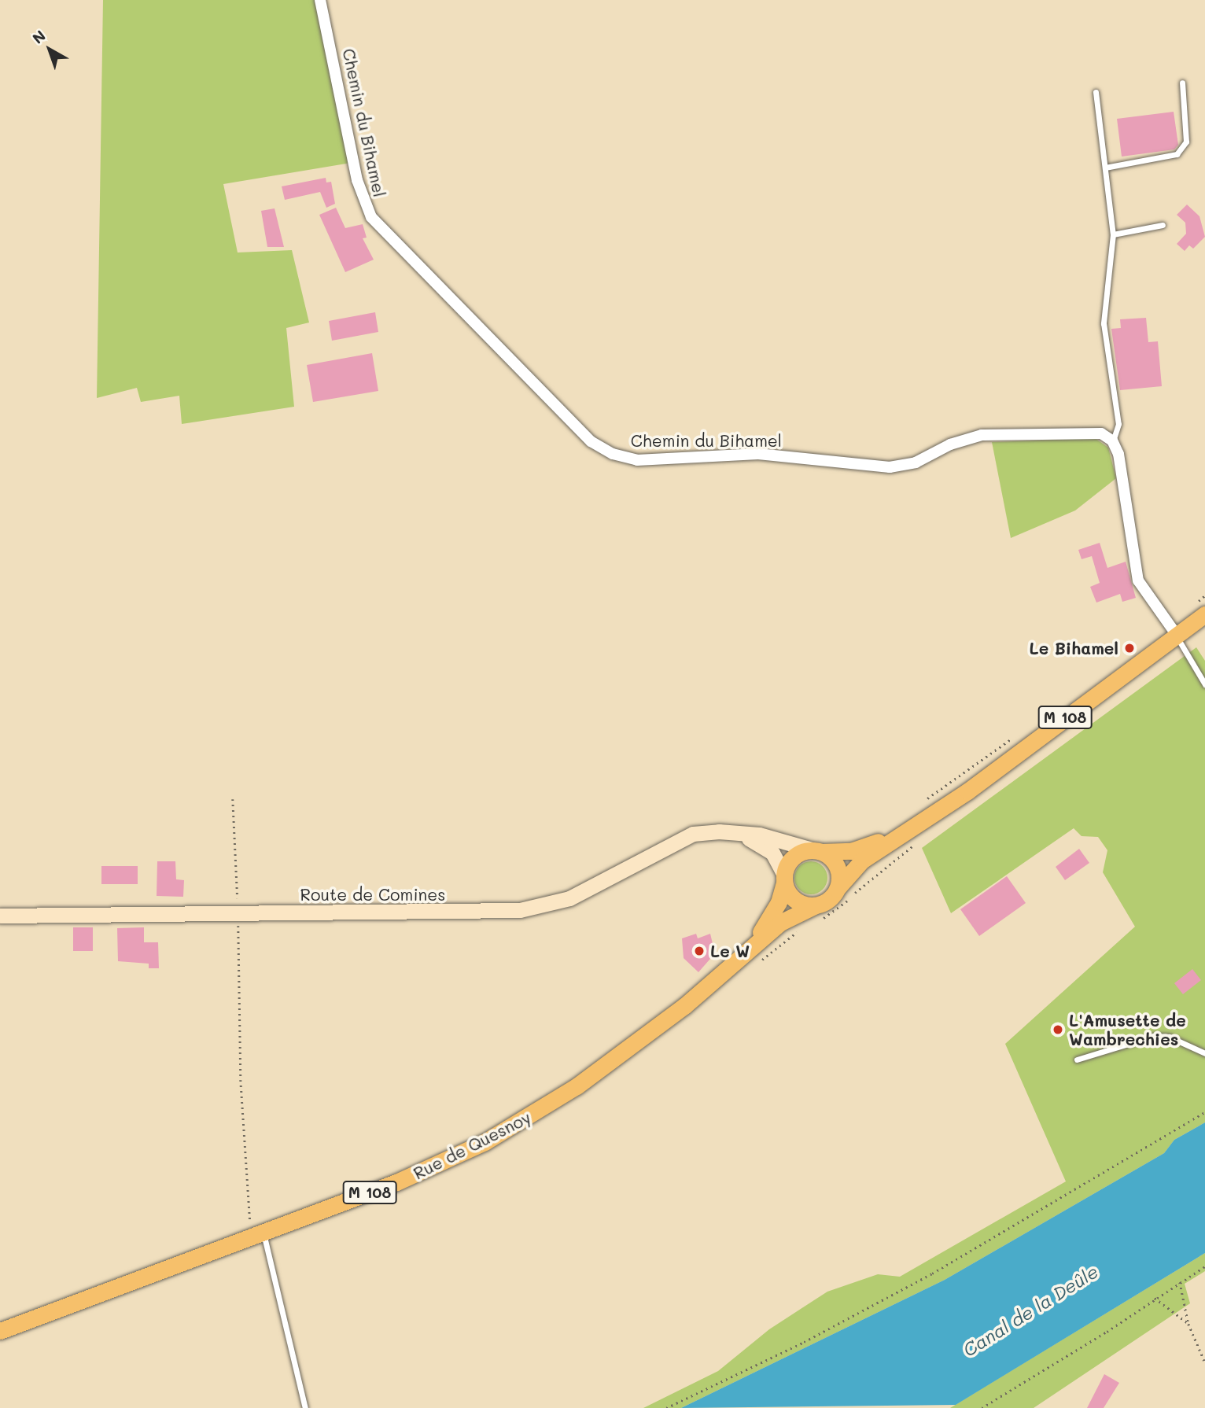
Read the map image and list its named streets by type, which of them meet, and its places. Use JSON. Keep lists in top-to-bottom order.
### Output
{
  "streets": {
    "main road": ["M 108", "Rue de Quesnoy"],
    "street": ["Chemin du Bihamel", "Route de Comines"]
  },
  "crossings": [
    ["M 108", "Route de Comines"],
    ["M 108", "Rue de Quesnoy"],
    ["Route de Comines", "Rue de Quesnoy"]
  ],
  "water": ["Canal de la Deûle"],
  "places": ["Le Bihamel", "Le W", "L'Amusette de Wambrechies"],
  "north": "top left"
}
